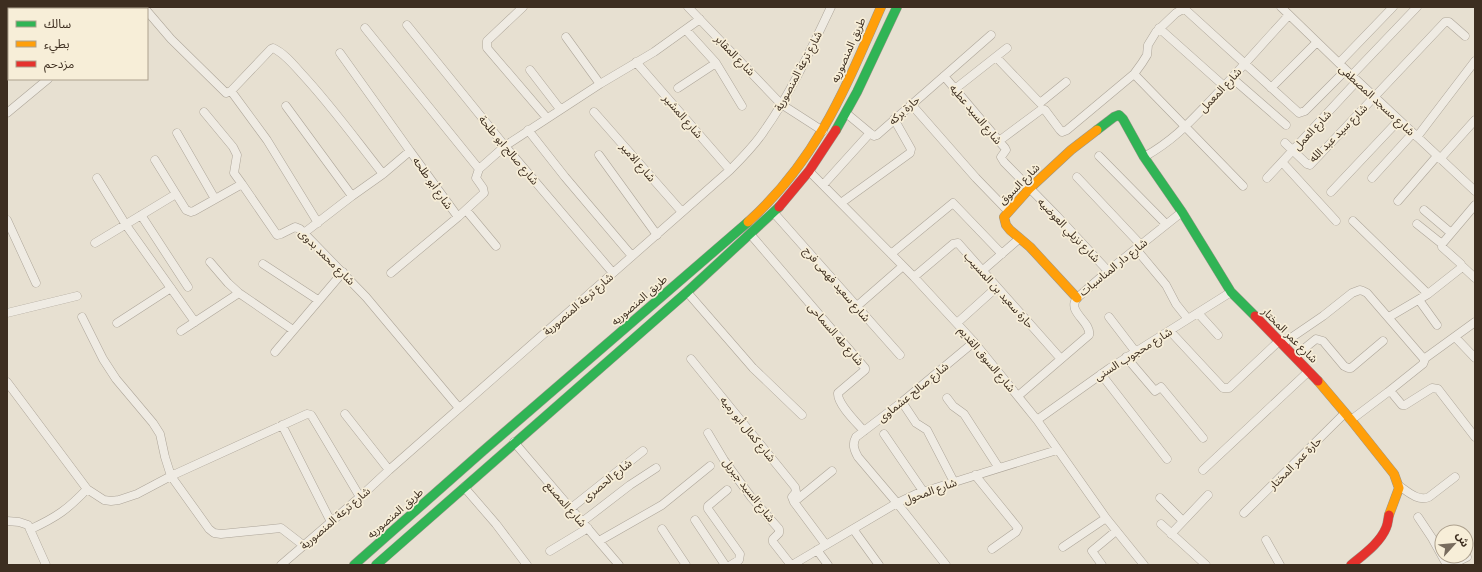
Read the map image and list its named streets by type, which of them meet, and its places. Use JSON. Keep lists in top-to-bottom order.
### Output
{
  "streets": {
    "main road": ["طريق المنصوريه", "شارع السوق", "شارع عمر المختار"],
    "street": [
      "شارع المقابر",
      "شارع ترعة المنصورية",
      "شارع المعمل",
      "شارع مسجد المصطفى",
      "حارة بركه",
      "شارع السيد عطيه",
      "شارع المشير",
      "شارع العمل",
      "شارع سيد عبد الله",
      "شارع صالح ابو طلحة",
      "شارع الامير",
      "شارع أبو طلحه",
      "شارع نزيلي العوضيه",
      "شارع محمد بدوى",
      "شارع دار المناسبات",
      "شارع سعيد فهمى فرج",
      "حارة سعيد بن المسيب",
      "شارع طه السماحى",
      "شارع محجوب السنى",
      "شارع السوق القديم",
      "شارع صالح عشماوى",
      "شارع كمال أبو رميه",
      "حارة عمر المختار",
      "شارع الحصرى",
      "شارع السيد جبريل",
      "شارع المحول",
      "شارع المصنع"
    ]
  },
  "crossings": [
    ["طريق المنصوريه", "شارع المقابر"],
    ["شارع المقابر", "شارع ترعة المنصورية"],
    ["شارع ترعة المنصورية", "شارع المشير"],
    ["شارع ترعة المنصورية", "شارع صالح ابو طلحة"],
    ["شارع ترعة المنصورية", "شارع الامير"],
    ["شارع ترعة المنصورية", "شارع محمد بدوى"],
    ["شارع المعمل", "شارع مسجد المصطفى"],
    ["شارع المعمل", "شارع عمر المختار"],
    ["شارع مسجد المصطفى", "شارع العمل"],
    ["شارع مسجد المصطفى", "شارع سيد عبد الله"],
    ["حارة بركه", "شارع السيد عطيه"],
    ["حارة بركه", "شارع السوق القديم"],
    ["شارع السيد عطيه", "شارع السوق"],
    ["شارع السيد عطيه", "شارع نزيلي العوضيه"],
    ["شارع العمل", "شارع سيد عبد الله"],
    ["شارع أبو طلحه", "شارع محمد بدوى"],
    ["شارع السوق", "شارع نزيلي العوضيه"],
    ["شارع السوق", "شارع دار المناسبات"],
    ["شارع السوق", "شارع عمر المختار"],
    ["شارع نزيلي العوضيه", "شارع دار المناسبات"],
    ["شارع دار المناسبات", "حارة سعيد بن المسيب"],
    ["شارع دار المناسبات", "شارع عمر المختار"],
    ["شارع دار المناسبات", "شارع السوق القديم"],
    ["حارة سعيد بن المسيب", "شارع السوق القديم"],
    ["شارع طه السماحى", "شارع صالح عشماوى"],
    ["شارع عمر المختار", "شارع محجوب السنى"],
    ["شارع عمر المختار", "حارة عمر المختار"],
    ["شارع محجوب السنى", "شارع السوق القديم"],
    ["شارع السوق القديم", "شارع صالح عشماوى"],
    ["شارع السوق القديم", "شارع المحول"],
    ["شارع صالح عشماوى", "شارع المحول"],
    ["شارع الحصرى", "شارع المصنع"],
    ["شارع السيد جبريل", "شارع المحول"]
  ],
  "legend": ["سالك", "بطيء", "مزدحم"],
  "north": "top right"
}
